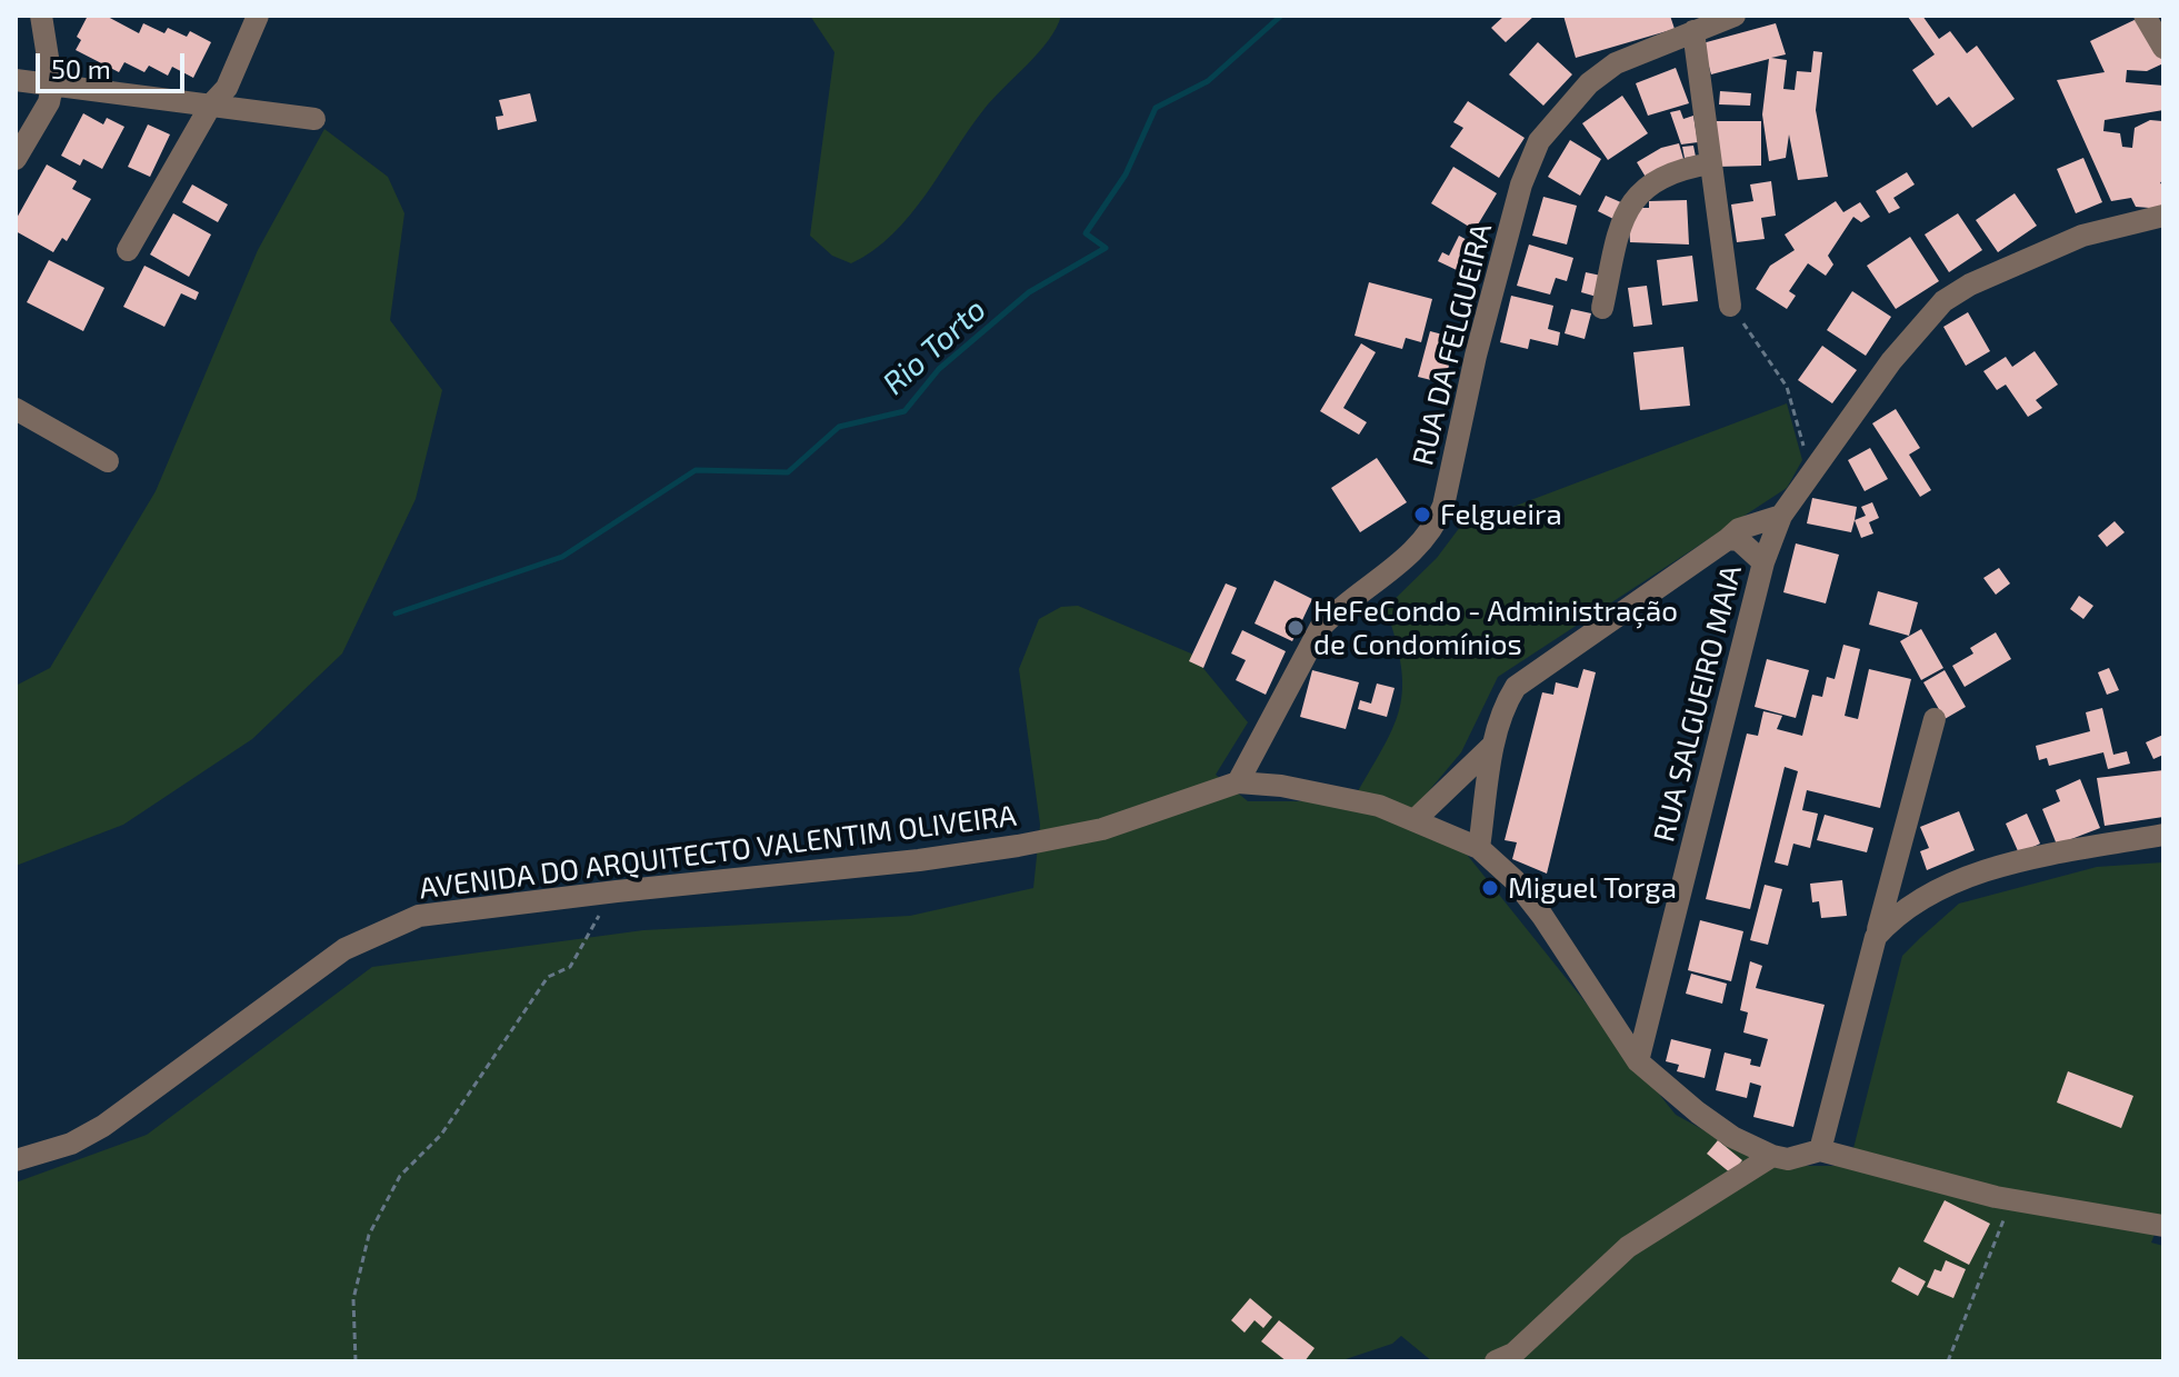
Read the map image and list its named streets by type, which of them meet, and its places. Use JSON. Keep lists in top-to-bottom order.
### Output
{
  "streets": {
    "street": ["RUA DA FELGUEIRA", "RUA SALGUEIRO MAIA", "AVENIDA DO ARQUITECTO VALENTIM OLIVEIRA"]
  },
  "crossings": [
    ["RUA DA FELGUEIRA", "AVENIDA DO ARQUITECTO VALENTIM OLIVEIRA"],
    ["RUA SALGUEIRO MAIA", "AVENIDA DO ARQUITECTO VALENTIM OLIVEIRA"]
  ],
  "water": ["Rio Torto"],
  "places": ["Felgueira", "HeFeCondo - Administração de Condomínios", "Miguel Torga"],
  "scale_bar": "50 m"
}
